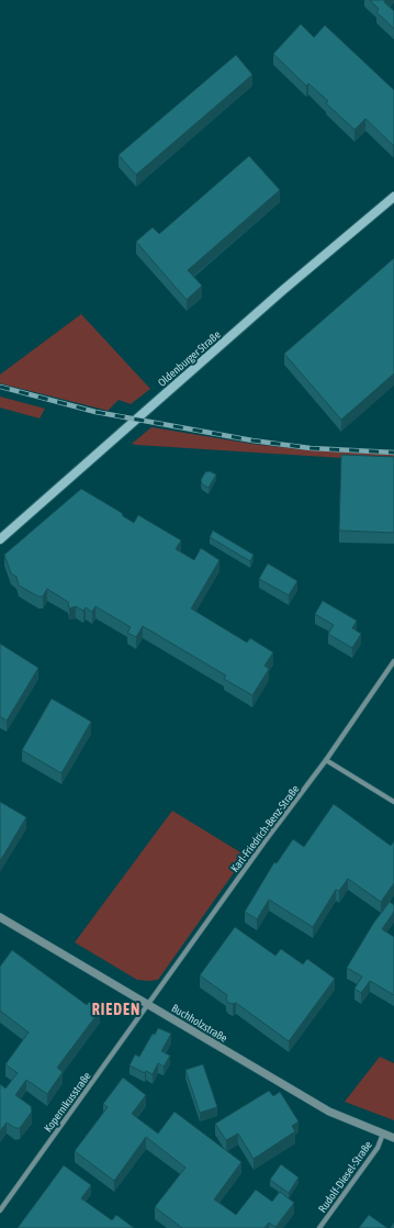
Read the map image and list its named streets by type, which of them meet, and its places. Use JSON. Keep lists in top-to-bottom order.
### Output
{
  "streets": {
    "main road": ["Oldenburger Straße"],
    "street": [
      "Karl-Friedrich-Benz-Straße",
      "Buchholzstraße",
      "Kopernikusstraße",
      "Rudolf-Diesel-Straße"
    ]
  },
  "crossings": [
    ["Karl-Friedrich-Benz-Straße", "Buchholzstraße"],
    ["Karl-Friedrich-Benz-Straße", "Kopernikusstraße"],
    ["Buchholzstraße", "Kopernikusstraße"],
    ["Buchholzstraße", "Rudolf-Diesel-Straße"]
  ],
  "districts": ["RIEDEN"]
}
